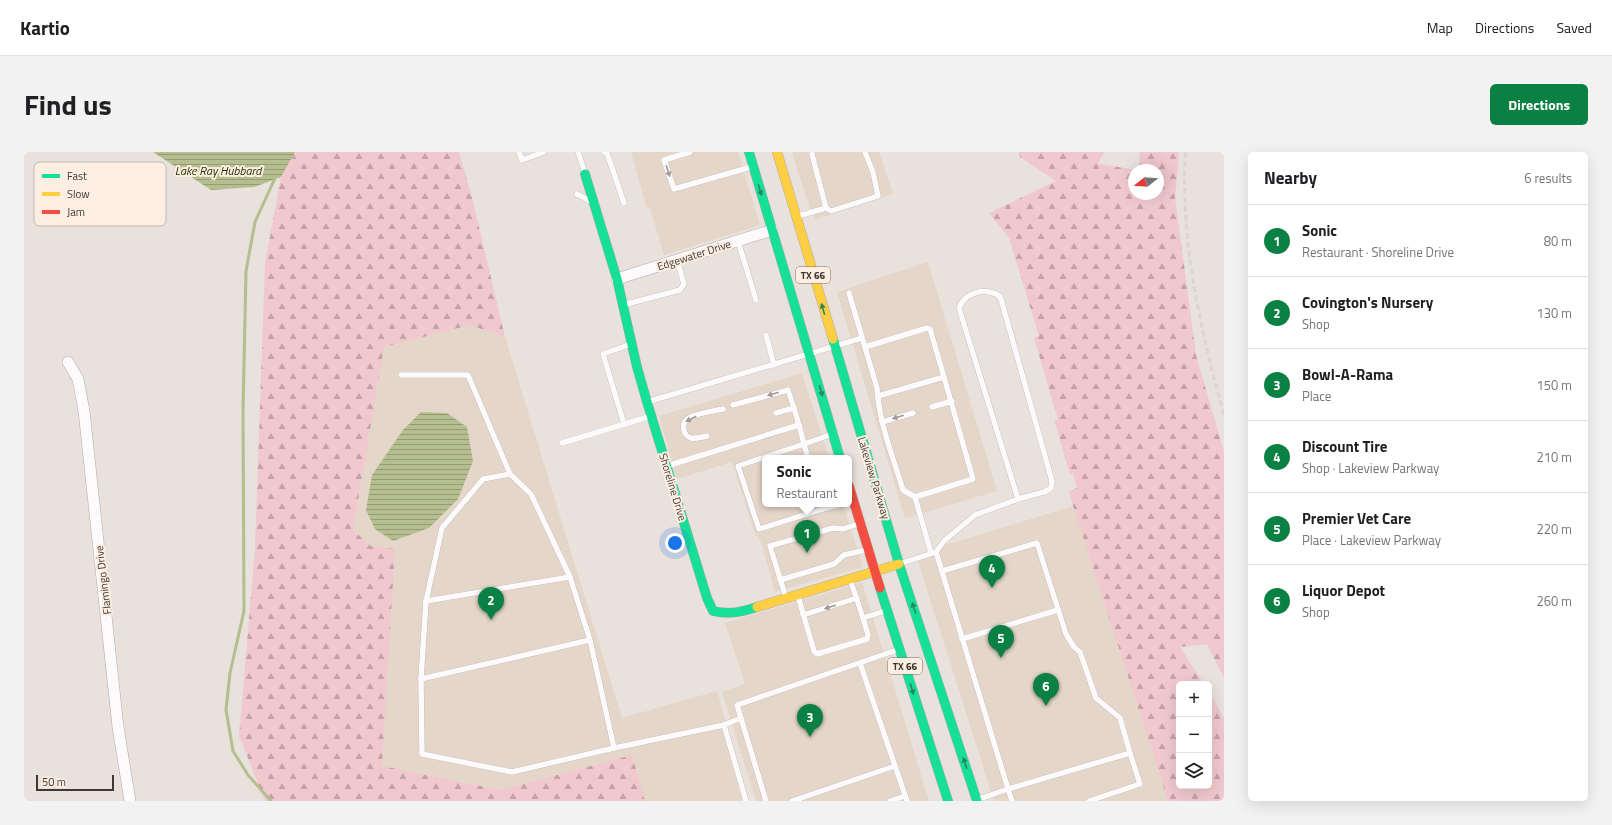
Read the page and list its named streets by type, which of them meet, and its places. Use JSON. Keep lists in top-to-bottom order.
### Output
{
  "streets": {
    "main road": ["TX 66", "Lakeview Parkway", "Shoreline Drive"],
    "street": ["Edgewater Drive", "Flamingo Drive"]
  },
  "crossings": [
    ["Edgewater Drive", "TX 66"],
    ["Edgewater Drive", "Shoreline Drive"],
    ["TX 66", "Shoreline Drive"],
    ["Lakeview Parkway", "Shoreline Drive"]
  ],
  "water": ["Lake Ray Hubbard"],
  "legend": ["Fast", "Slow", "Jam"],
  "scale_bar": "50 m",
  "north": "left",
  "page": {
    "header": "Kartio",
    "nav": ["Map", "Directions", "Saved"],
    "title": "Find us",
    "buttons": "Directions",
    "heading": ["Nearby", "6 results"],
    "list": [
      {
        "mark": "1",
        "name": "Sonic",
        "note": "Restaurant · Shoreline Drive",
        "value": "80 m"
      },
      {
        "mark": "2",
        "name": "Covington's Nursery",
        "note": "Shop",
        "value": "130 m"
      },
      {
        "mark": "3",
        "name": "Bowl-A-Rama",
        "note": "Place",
        "value": "150 m"
      },
      {
        "mark": "4",
        "name": "Discount Tire",
        "note": "Shop · Lakeview Parkway",
        "value": "210 m"
      },
      {
        "mark": "5",
        "name": "Premier Vet Care",
        "note": "Place · Lakeview Parkway",
        "value": "220 m"
      },
      {
        "mark": "6",
        "name": "Liquor Depot",
        "note": "Shop",
        "value": "260 m"
      }
    ],
    "popup": ["Sonic", "Restaurant"],
    "pins": [
      "1",
      "4",
      "2",
      "5",
      "6",
      "3"
    ],
    "map_buttons": ["+", "−"],
    "scale": "50 m"
  }
}
